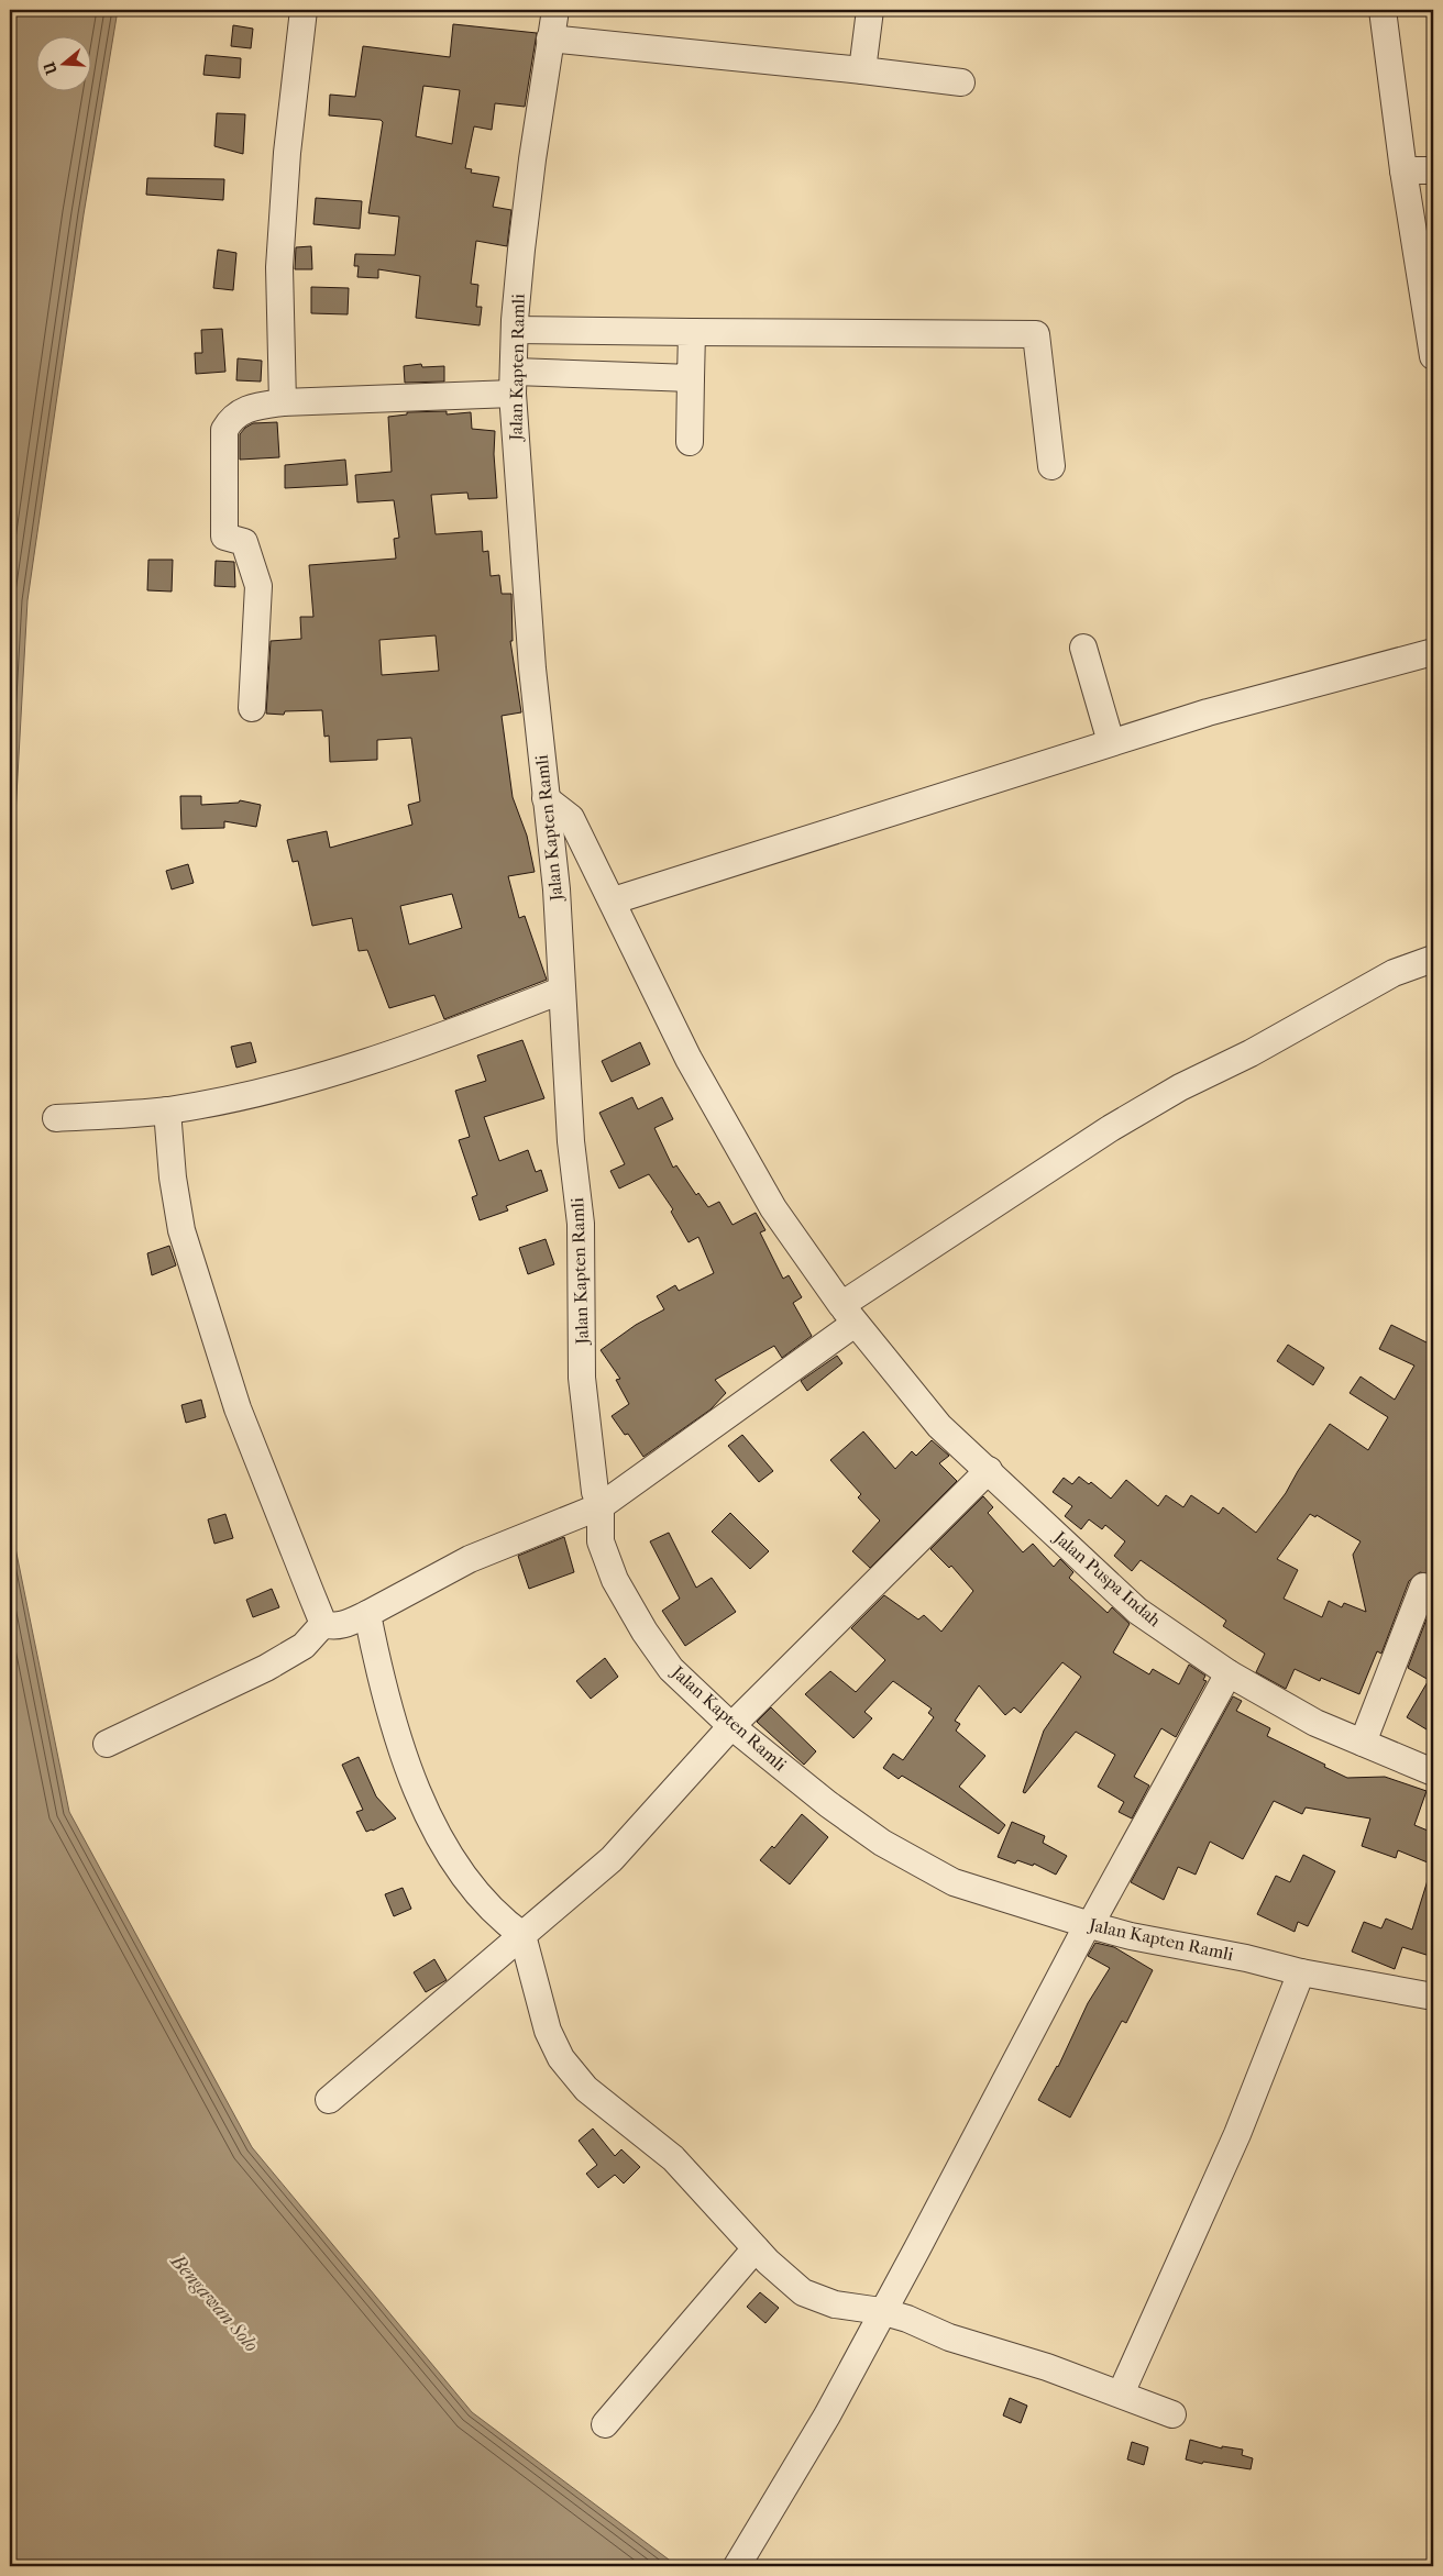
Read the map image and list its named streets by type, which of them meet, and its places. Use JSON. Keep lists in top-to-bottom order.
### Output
{
  "streets": {
    "street": ["Jalan Kapten Ramli", "Jalan Puspa Indah"]
  },
  "crossings": [
    ["Jalan Kapten Ramli", "Jalan Puspa Indah"]
  ],
  "water": ["Bengawan Solo"],
  "north": "left"
}
